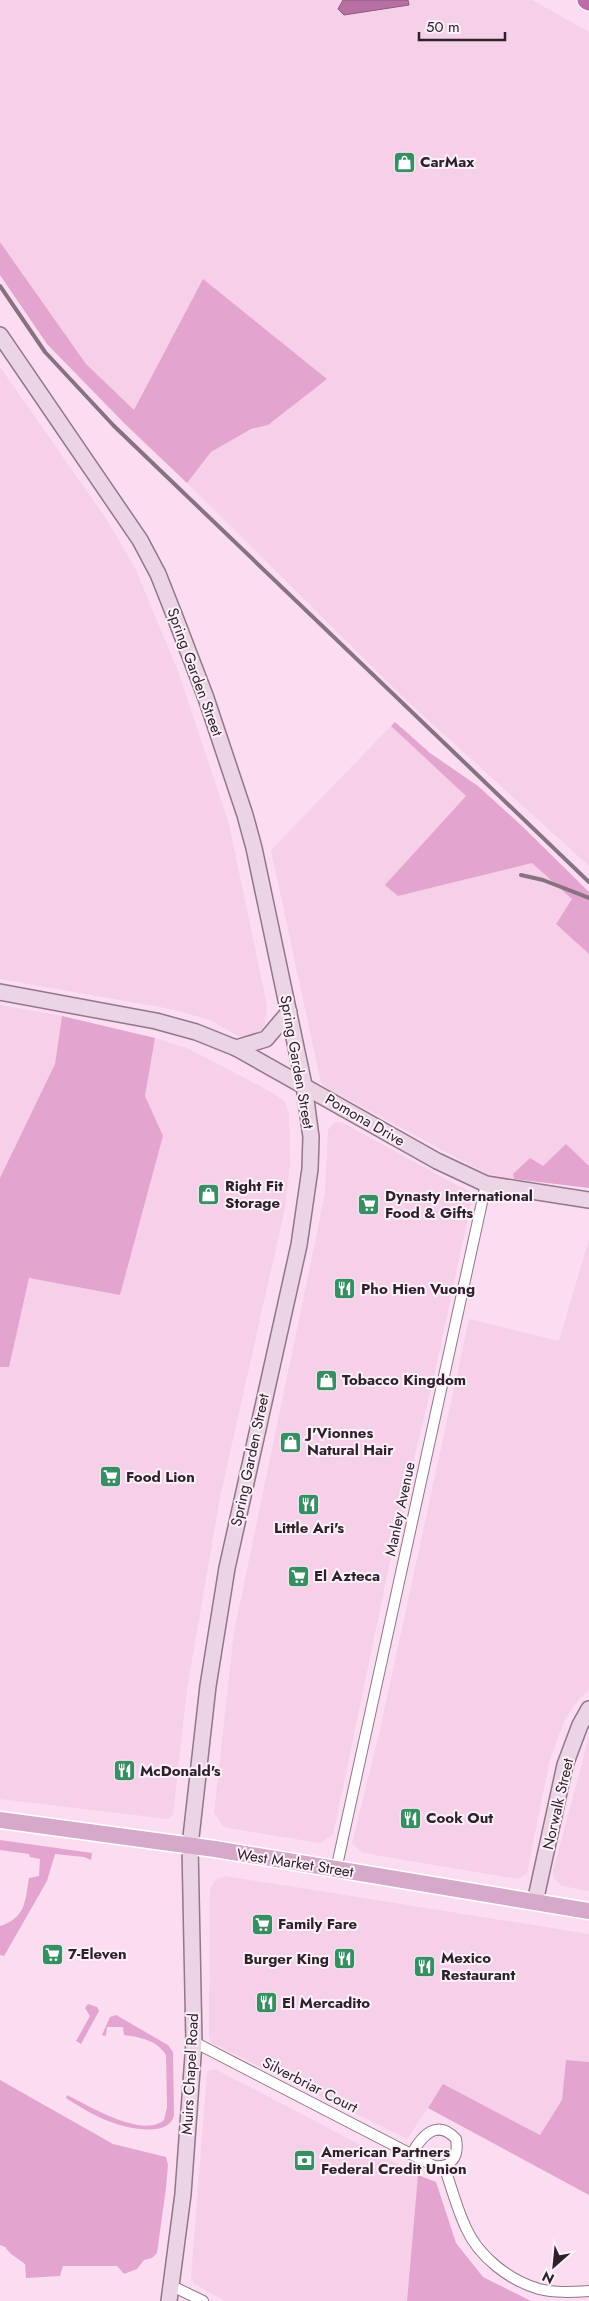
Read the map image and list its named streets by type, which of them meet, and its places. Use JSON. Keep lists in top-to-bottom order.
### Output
{
  "streets": {
    "main road": [
      "Spring Garden Street",
      "Pomona Drive",
      "Norwalk Street",
      "West Market Street",
      "Muirs Chapel Road"
    ],
    "street": ["Manley Avenue", "Silverbriar Court"]
  },
  "crossings": [
    ["Spring Garden Street", "Pomona Drive"],
    ["Spring Garden Street", "West Market Street"],
    ["Spring Garden Street", "Muirs Chapel Road"],
    ["Pomona Drive", "Manley Avenue"],
    ["Manley Avenue", "West Market Street"],
    ["Norwalk Street", "West Market Street"],
    ["West Market Street", "Muirs Chapel Road"],
    ["Muirs Chapel Road", "Silverbriar Court"]
  ],
  "places": {
    "shop": [
      "CarMax",
      "Right Fit Storage",
      "Tobacco Kingdom",
      "J'Vionnes Natural Hair"
    ],
    "supermarket": [
      "Dynasty International Food & Gifts",
      "Food Lion",
      "El Azteca",
      "Family Fare",
      "7-Eleven"
    ],
    "restaurant": [
      "Pho Hien Vuong",
      "Little Ari's",
      "McDonald's",
      "Cook Out",
      "Burger King",
      "Mexico Restaurant",
      "El Mercadito"
    ],
    "bank": ["American Partners Federal Credit Union"]
  },
  "scale_bar": "50 m",
  "north": "bottom left"
}
